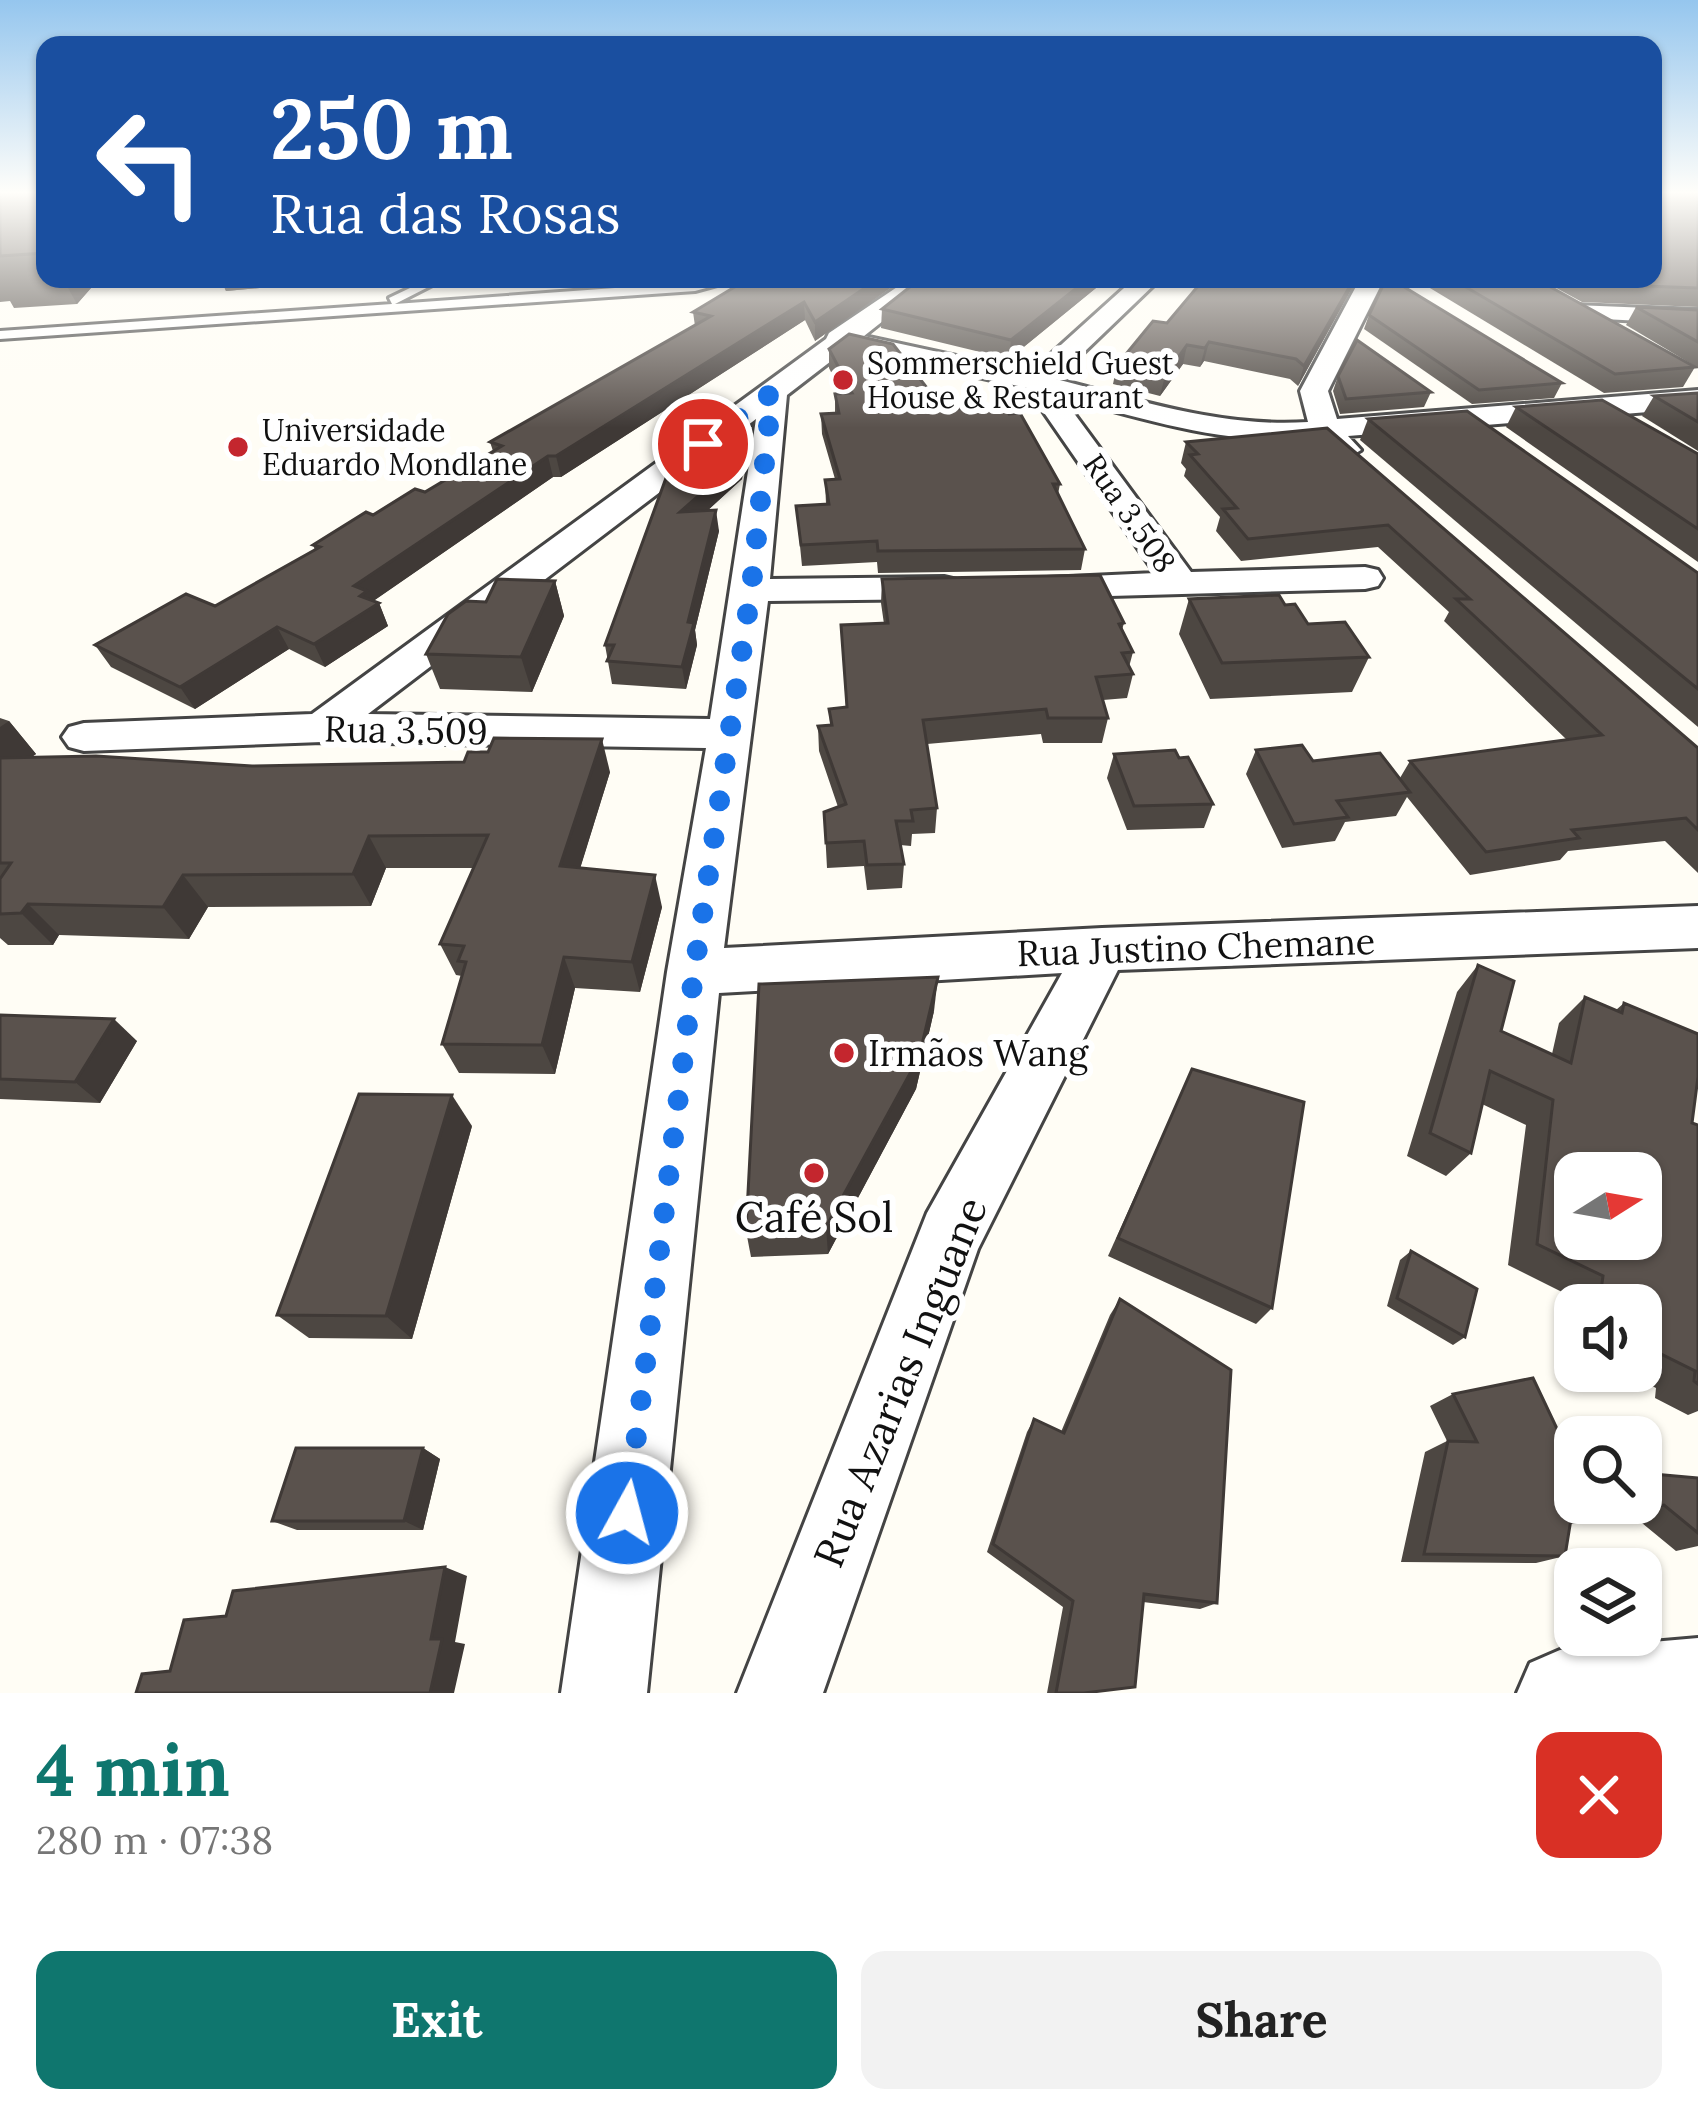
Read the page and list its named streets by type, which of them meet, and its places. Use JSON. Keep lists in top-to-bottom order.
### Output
{
  "streets": {
    "street": [
      "Rua 3.508",
      "Rua 3.509",
      "Rua Justino Chemane",
      "Rua Azarias Inguane"
    ]
  },
  "crossings": [
    ["Rua Justino Chemane", "Rua Azarias Inguane"]
  ],
  "places": [
    "Sommerschield Guest House & Restaurant",
    "Universidade Eduardo Mondlane",
    "Irmãos Wang",
    "Café Sol"
  ],
  "north": "right",
  "page": {
    "turn": ["250 m", "Rua das Rosas"],
    "heading": ["4 min", "280 m · 07:38"],
    "buttons": ["Exit", "Share"]
  }
}
